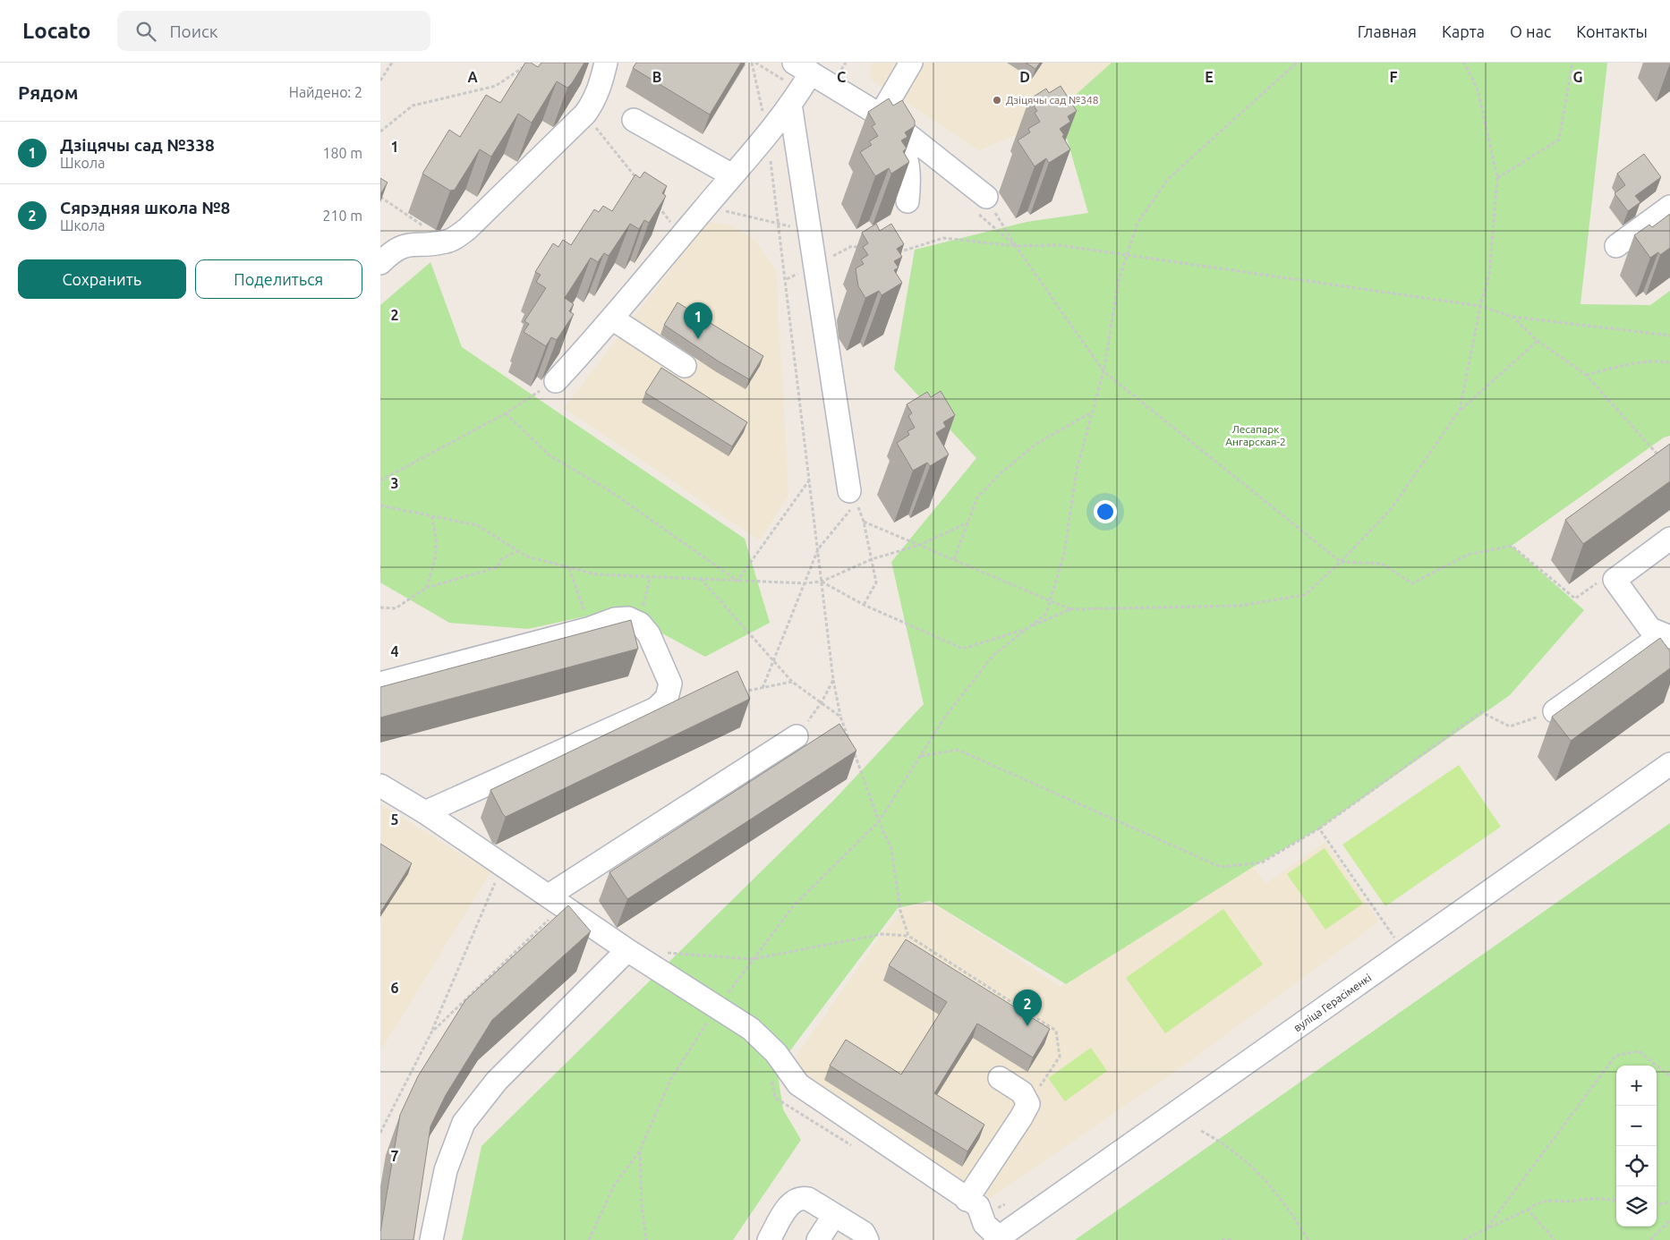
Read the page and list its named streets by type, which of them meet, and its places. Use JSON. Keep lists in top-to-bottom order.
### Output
{
  "streets": {
    "street": ["вуліца Герасіменкі"]
  },
  "parks": ["Лесапарк Ангарская-2"],
  "places": ["Дзіцячы сад №348"],
  "page": {
    "header": "Locato",
    "search": "Поиск",
    "nav": [
      "Главная",
      "Карта",
      "О нас",
      "Контакты"
    ],
    "heading": ["Рядом", "Найдено: 2"],
    "list": [
      {
        "mark": "1",
        "name": "Дзіцячы сад №338",
        "note": "Школа",
        "value": "180 m"
      },
      {
        "mark": "2",
        "name": "Сярэдняя школа №8",
        "note": "Школа",
        "value": "210 m"
      }
    ],
    "buttons": ["Сохранить", "Поделиться"],
    "pins": ["1", "2"],
    "map_buttons": ["+", "−"]
  },
  "grid": {
    "columns": [
      "A",
      "B",
      "C",
      "D",
      "E",
      "F",
      "G"
    ],
    "rows": [
      "1",
      "2",
      "3",
      "4",
      "5",
      "6",
      "7"
    ]
  }
}
